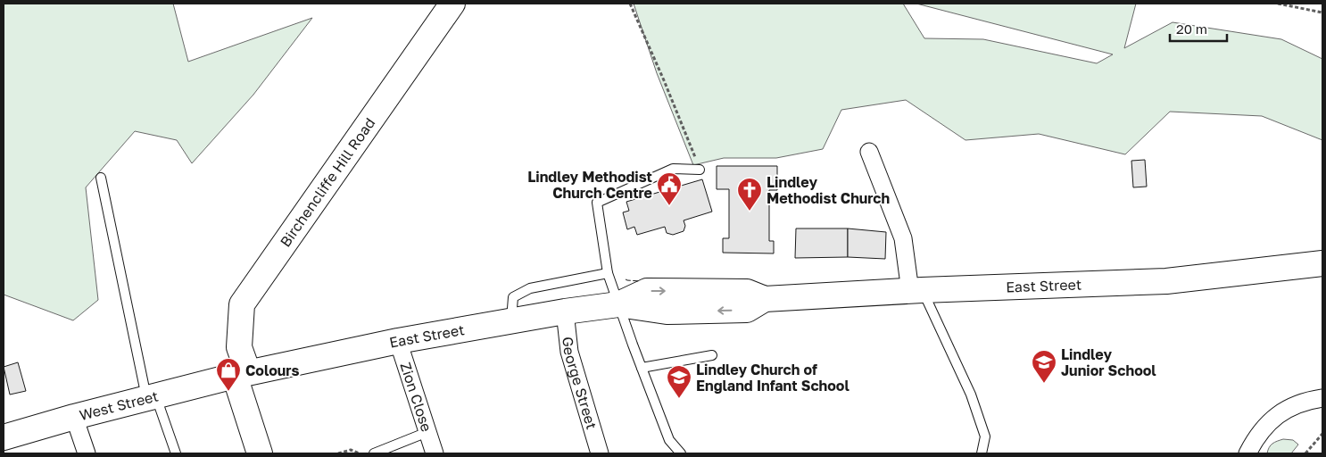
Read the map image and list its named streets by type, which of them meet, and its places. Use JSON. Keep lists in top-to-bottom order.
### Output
{
  "streets": {
    "street": [
      "Birchencliffe Hill Road",
      "East Street",
      "George Street",
      "Zion Close",
      "West Street"
    ]
  },
  "crossings": [
    ["Birchencliffe Hill Road", "East Street"],
    ["Birchencliffe Hill Road", "West Street"],
    ["East Street", "George Street"],
    ["East Street", "Zion Close"],
    ["East Street", "West Street"]
  ],
  "places": {
    "public building": ["Lindley Methodist Church Centre"],
    "church": ["Lindley Methodist Church"],
    "school or university": ["Lindley Junior School", "Lindley Church of England Infant School"],
    "shop": ["Colours"]
  },
  "scale_bar": "20 m"
}
